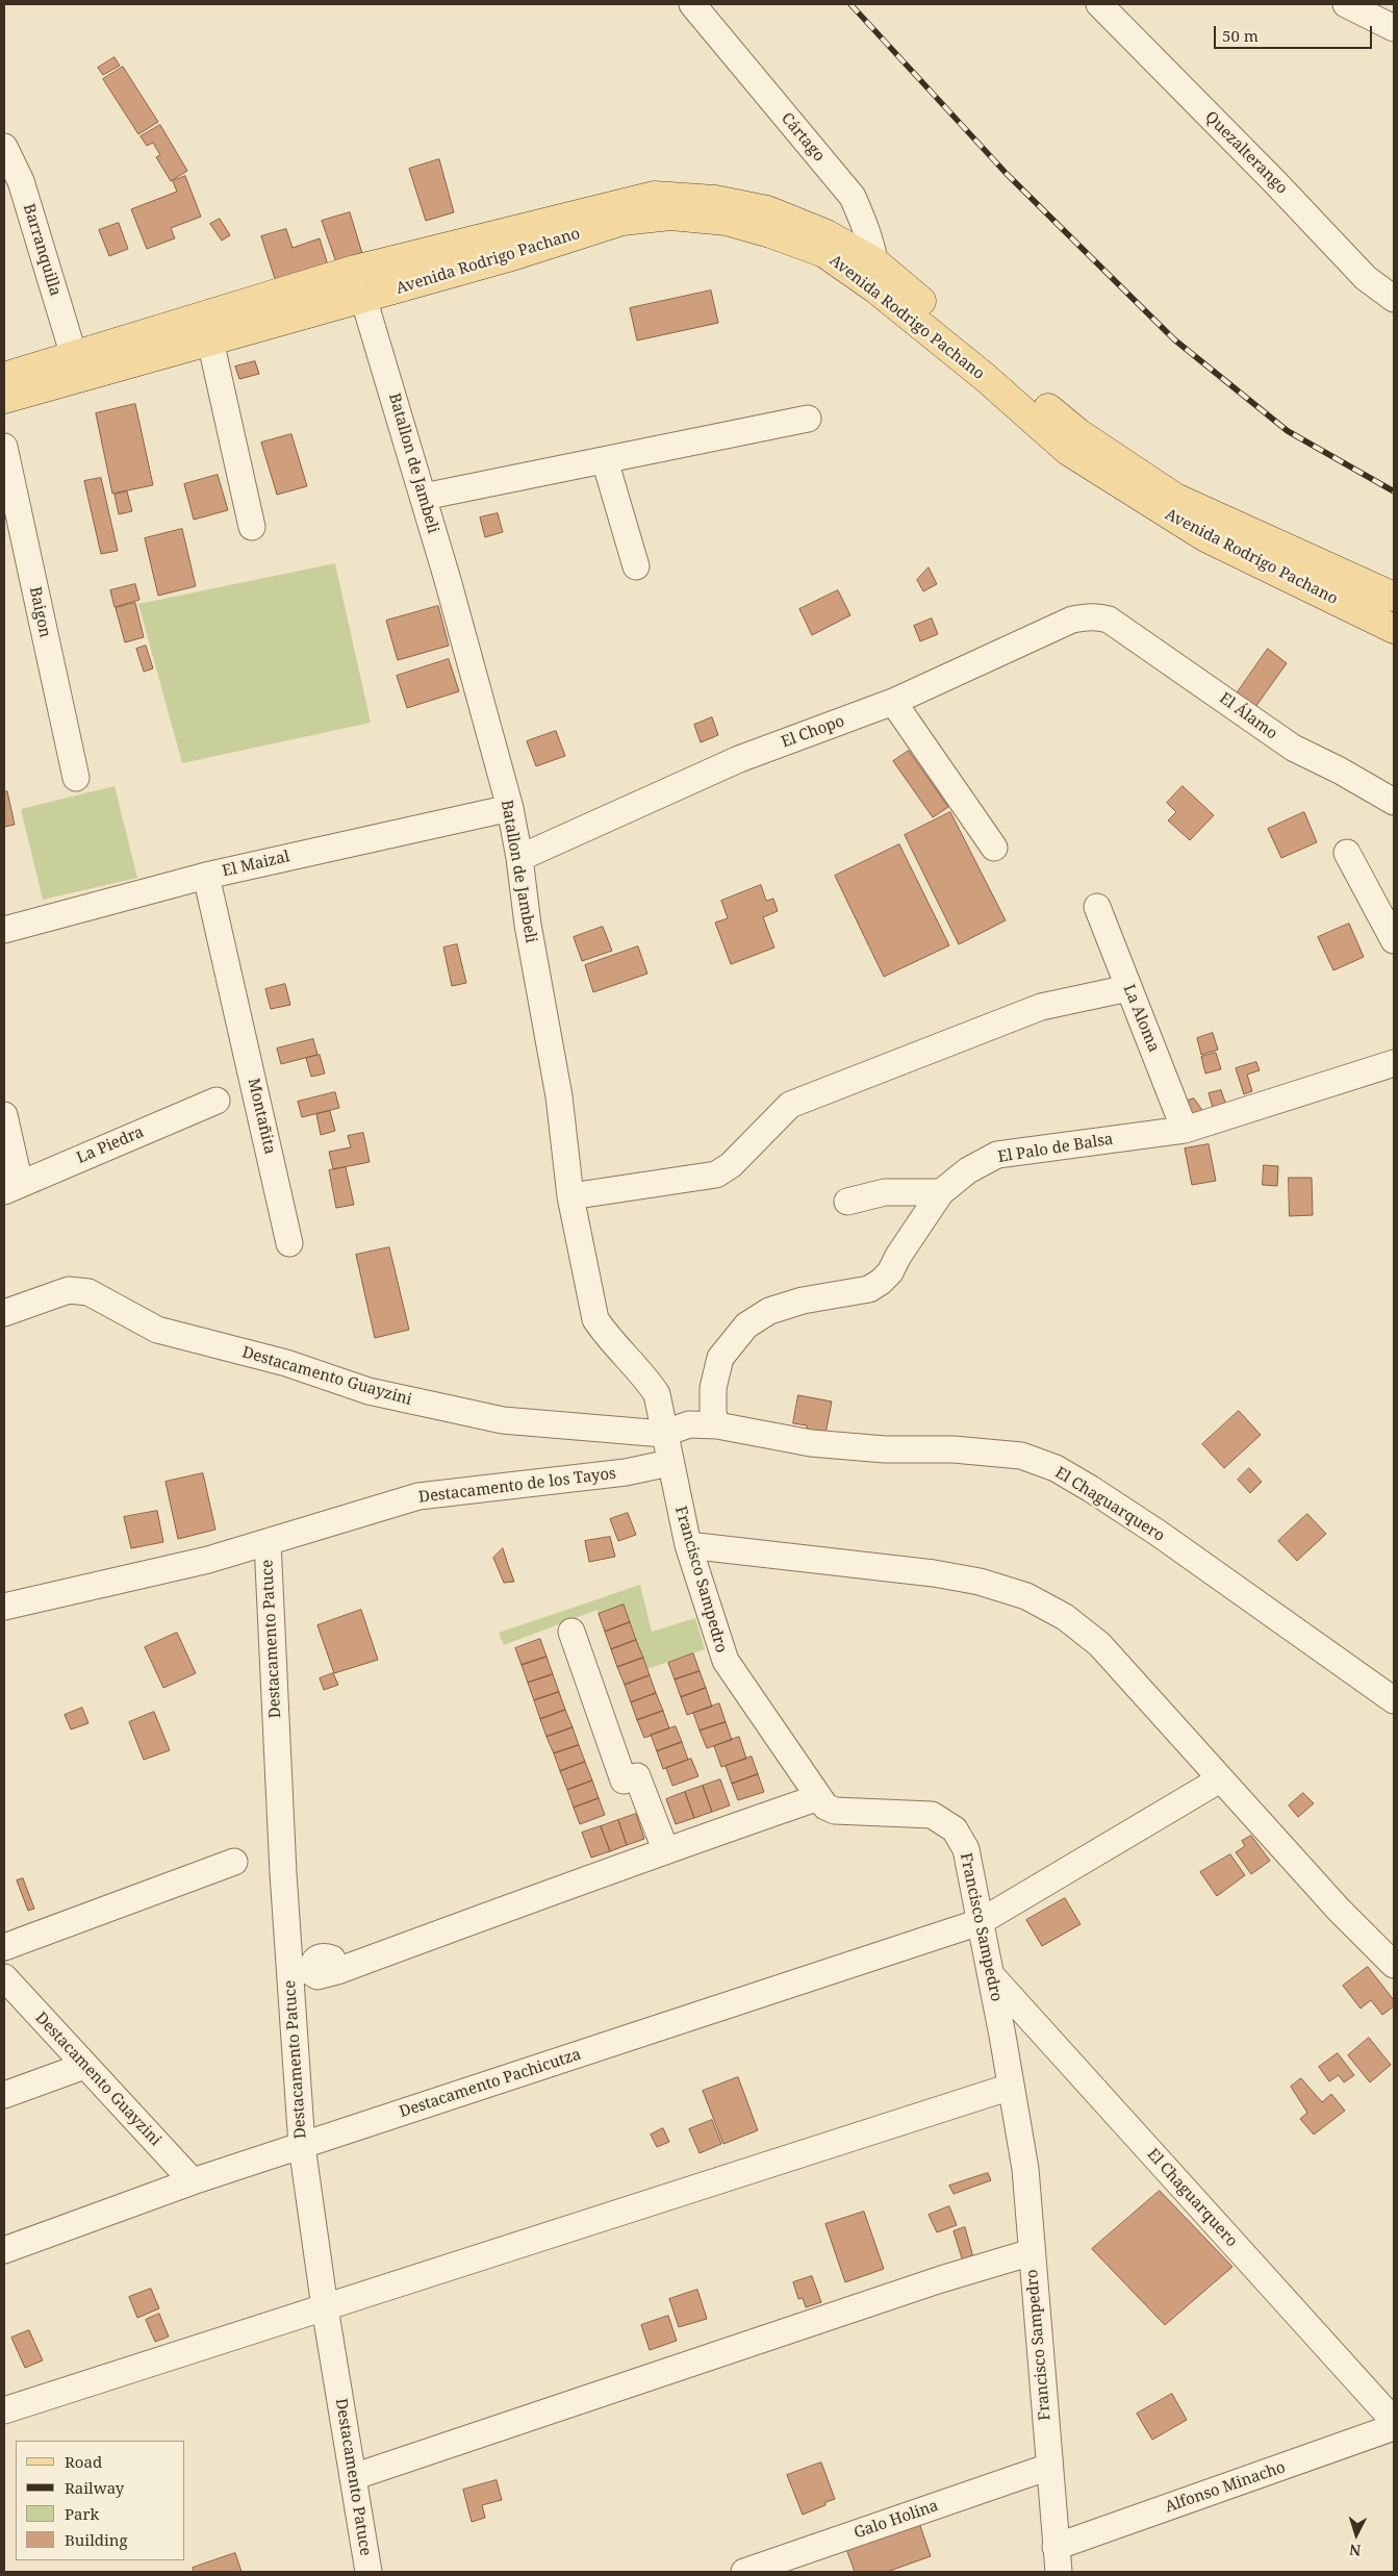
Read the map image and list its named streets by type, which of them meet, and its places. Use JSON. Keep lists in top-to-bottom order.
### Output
{
  "streets": {
    "main road": ["Avenida Rodrigo Pachano"],
    "street": [
      "Cártago",
      "Quezalterango",
      "Barranquilla",
      "Batallon de Jambeli",
      "Baigon",
      "El Álamo",
      "El Chopo",
      "El Maizal",
      "La Aloma",
      "Montañita",
      "La Piedra",
      "El Palo de Balsa",
      "Destacamento Guayzini",
      "Destacamento de los Tayos",
      "El Chaguarquero",
      "Francisco Sampedro",
      "Destacamento Patuce",
      "Destacamento Pachicutza",
      "Alfonso Minacho",
      "Galo Holina"
    ]
  },
  "crossings": [
    ["Cártago", "Avenida Rodrigo Pachano"],
    ["Barranquilla", "Avenida Rodrigo Pachano"],
    ["Avenida Rodrigo Pachano", "Batallon de Jambeli"],
    ["Batallon de Jambeli", "El Chopo"],
    ["Batallon de Jambeli", "El Maizal"],
    ["Batallon de Jambeli", "Destacamento Guayzini"],
    ["Batallon de Jambeli", "El Chaguarquero"],
    ["Batallon de Jambeli", "Francisco Sampedro"],
    ["El Álamo", "El Chopo"],
    ["El Maizal", "Montañita"],
    ["La Aloma", "El Palo de Balsa"],
    ["El Palo de Balsa", "El Chaguarquero"],
    ["Destacamento Guayzini", "El Chaguarquero"],
    ["Destacamento Guayzini", "Francisco Sampedro"],
    ["Destacamento Guayzini", "Destacamento Pachicutza"],
    ["Destacamento de los Tayos", "Francisco Sampedro"],
    ["Destacamento de los Tayos", "Destacamento Patuce"],
    ["El Chaguarquero", "Francisco Sampedro"],
    ["Francisco Sampedro", "Destacamento Pachicutza"],
    ["Francisco Sampedro", "Alfonso Minacho"],
    ["Francisco Sampedro", "Galo Holina"],
    ["Destacamento Patuce", "Destacamento Pachicutza"]
  ],
  "legend": [
    "Road",
    "Railway",
    "Park",
    "Building"
  ],
  "scale_bar": "50 m",
  "north": "bottom"
}
